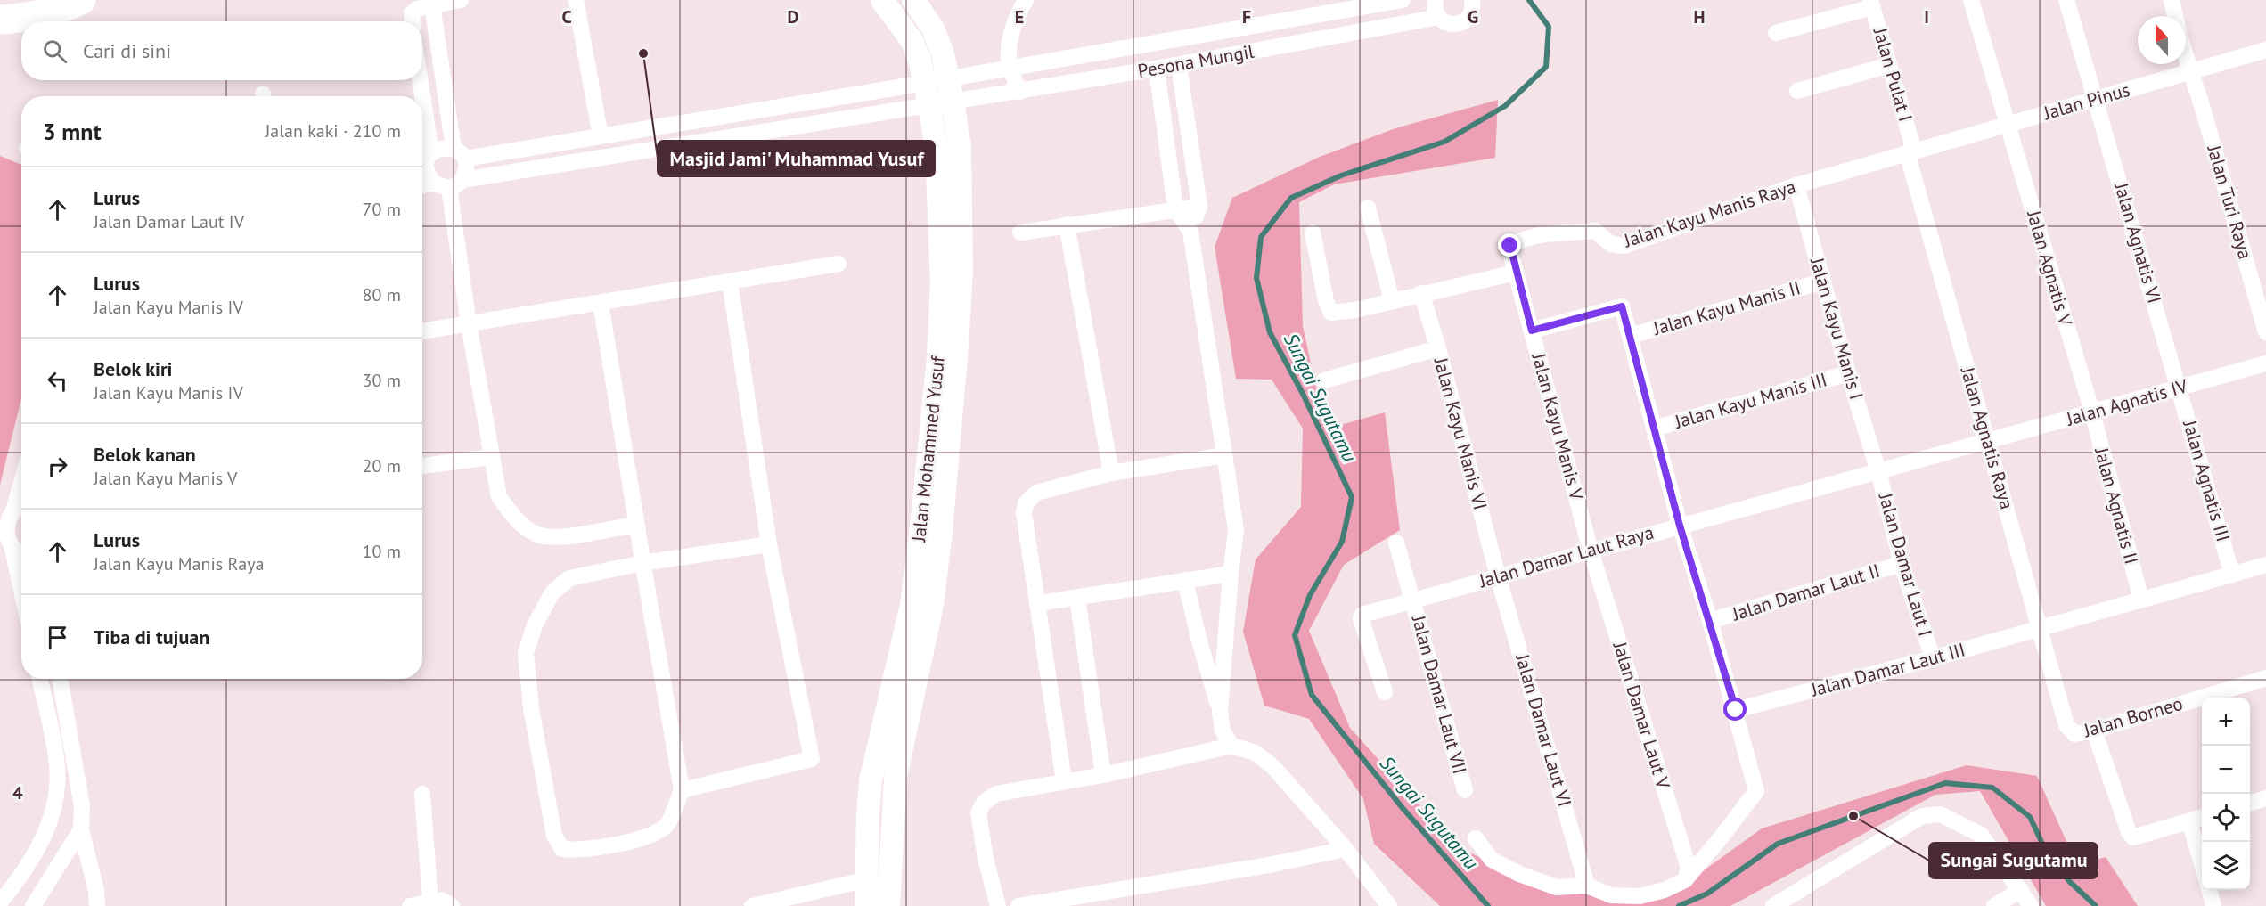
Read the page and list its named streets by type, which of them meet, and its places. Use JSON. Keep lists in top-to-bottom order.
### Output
{
  "streets": {
    "main road": ["Jalan Mohammed Yusuf"],
    "street": [
      "Pesona Mungil",
      "Jalan Pulat I",
      "Jalan Pinus",
      "Jalan Turi Raya",
      "Jalan Kayu Manis Raya",
      "Jalan Agnatis VI",
      "Jalan Agnatis V",
      "Jalan Kayu Manis II",
      "Jalan Kayu Manis I",
      "Jalan Kayu Manis III",
      "Jalan Agnatis IV",
      "Jalan Kayu Manis V",
      "Jalan Kayu Manis VI",
      "Jalan Agnatis Raya",
      "Jalan Agnatis III",
      "Jalan Agnatis II",
      "Jalan Damar Laut Raya",
      "Jalan Damar Laut I",
      "Jalan Damar Laut II",
      "Jalan Damar Laut III",
      "Jalan Damar Laut VII",
      "Jalan Damar Laut V",
      "Jalan Borneo",
      "Jalan Damar Laut VI"
    ]
  },
  "crossings": [
    ["Pesona Mungil", "Jalan Mohammed Yusuf"],
    ["Jalan Pulat I", "Jalan Pinus"],
    ["Jalan Pulat I", "Jalan Kayu Manis Raya"],
    ["Jalan Pulat I", "Jalan Agnatis Raya"],
    ["Jalan Pinus", "Jalan Turi Raya"],
    ["Jalan Pinus", "Jalan Kayu Manis Raya"],
    ["Jalan Pinus", "Jalan Agnatis VI"],
    ["Jalan Pinus", "Jalan Agnatis V"],
    ["Jalan Pinus", "Jalan Agnatis Raya"],
    ["Jalan Kayu Manis Raya", "Jalan Kayu Manis I"],
    ["Jalan Kayu Manis Raya", "Jalan Kayu Manis V"],
    ["Jalan Kayu Manis Raya", "Jalan Agnatis Raya"],
    ["Jalan Agnatis VI", "Jalan Agnatis IV"],
    ["Jalan Agnatis VI", "Jalan Agnatis III"],
    ["Jalan Agnatis V", "Jalan Agnatis IV"],
    ["Jalan Agnatis V", "Jalan Agnatis II"],
    ["Jalan Kayu Manis II", "Jalan Kayu Manis I"],
    ["Jalan Kayu Manis I", "Jalan Kayu Manis III"],
    ["Jalan Kayu Manis I", "Jalan Damar Laut Raya"],
    ["Jalan Kayu Manis I", "Jalan Damar Laut I"],
    ["Jalan Agnatis IV", "Jalan Agnatis Raya"],
    ["Jalan Agnatis IV", "Jalan Agnatis III"],
    ["Jalan Agnatis IV", "Jalan Agnatis II"],
    ["Jalan Agnatis IV", "Jalan Damar Laut Raya"],
    ["Jalan Kayu Manis V", "Jalan Damar Laut Raya"],
    ["Jalan Kayu Manis V", "Jalan Damar Laut V"],
    ["Jalan Kayu Manis VI", "Jalan Damar Laut Raya"],
    ["Jalan Kayu Manis VI", "Jalan Damar Laut VI"],
    ["Jalan Agnatis Raya", "Jalan Damar Laut Raya"],
    ["Jalan Agnatis Raya", "Jalan Damar Laut III"],
    ["Jalan Agnatis Raya", "Jalan Borneo"],
    ["Jalan Damar Laut Raya", "Jalan Damar Laut I"],
    ["Jalan Damar Laut Raya", "Jalan Damar Laut VII"],
    ["Jalan Damar Laut Raya", "Jalan Damar Laut V"],
    ["Jalan Damar Laut Raya", "Jalan Damar Laut VI"],
    ["Jalan Damar Laut I", "Jalan Damar Laut II"],
    ["Jalan Damar Laut I", "Jalan Damar Laut III"]
  ],
  "water": ["Sungai Sugutamu"],
  "places": ["Masjid Jami' Muhammad Yusuf", "Sungai Sugutamu"],
  "north": "top",
  "page": {
    "search": "Cari di sini",
    "heading": ["3 mnt", "Jalan kaki · 210 m"],
    "list": [
      ["Lurus", "Jalan Damar Laut IV", "70 m"],
      ["Lurus", "Jalan Kayu Manis IV", "80 m"],
      ["Belok kiri", "Jalan Kayu Manis IV", "30 m"],
      ["Belok kanan", "Jalan Kayu Manis V", "20 m"],
      ["Lurus", "Jalan Kayu Manis Raya", "10 m"],
      "Tiba di tujuan"
    ],
    "map_buttons": ["+", "−"]
  },
  "grid": {
    "columns": [
      "C",
      "D",
      "E",
      "F",
      "G",
      "H",
      "I"
    ],
    "rows": ["4"]
  }
}
